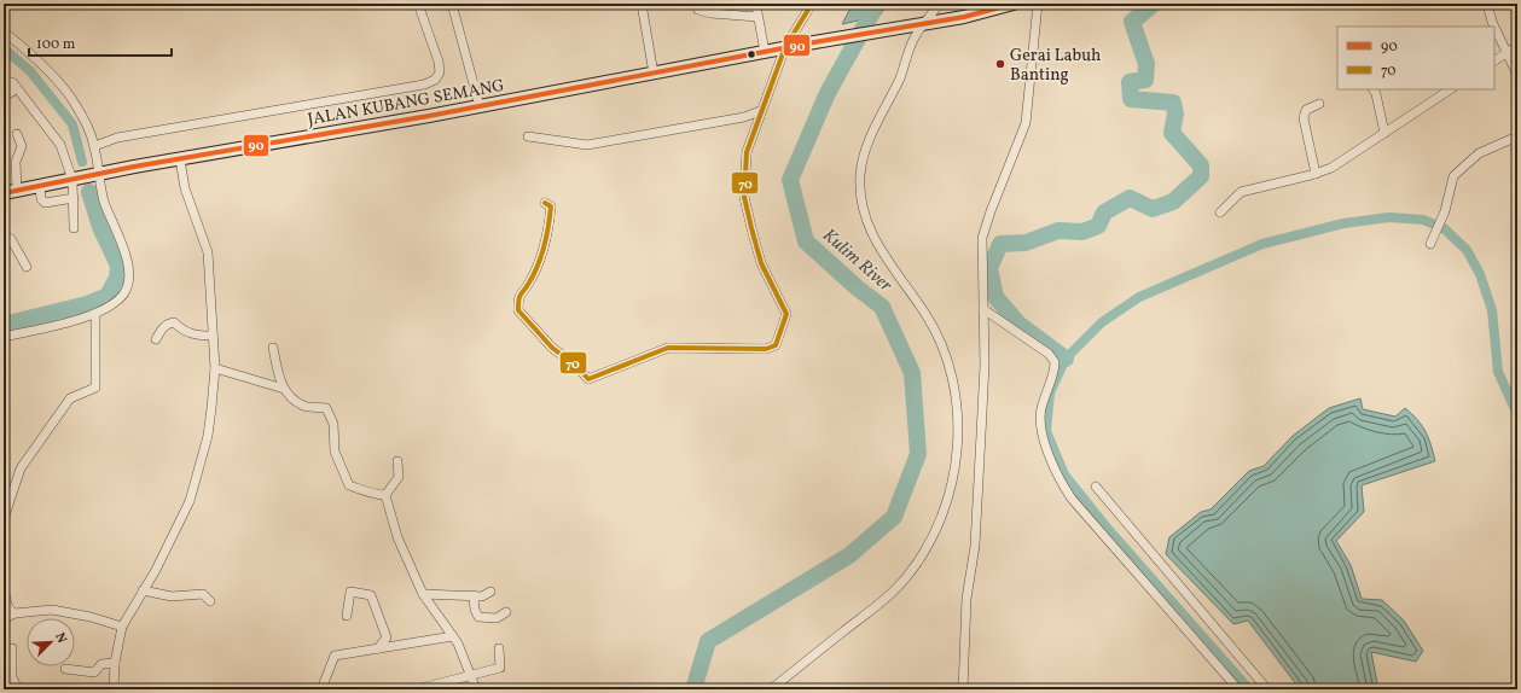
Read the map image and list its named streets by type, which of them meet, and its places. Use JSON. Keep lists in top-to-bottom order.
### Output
{
  "streets": {
    "main road": ["JALAN KUBANG SEMANG"]
  },
  "water": ["Kulim River"],
  "places": ["Gerai Labuh Banting"],
  "lines": ["transit line 90", "transit line 70"],
  "legend": ["90", "70"],
  "scale_bar": "100 m",
  "north": "top right"
}
